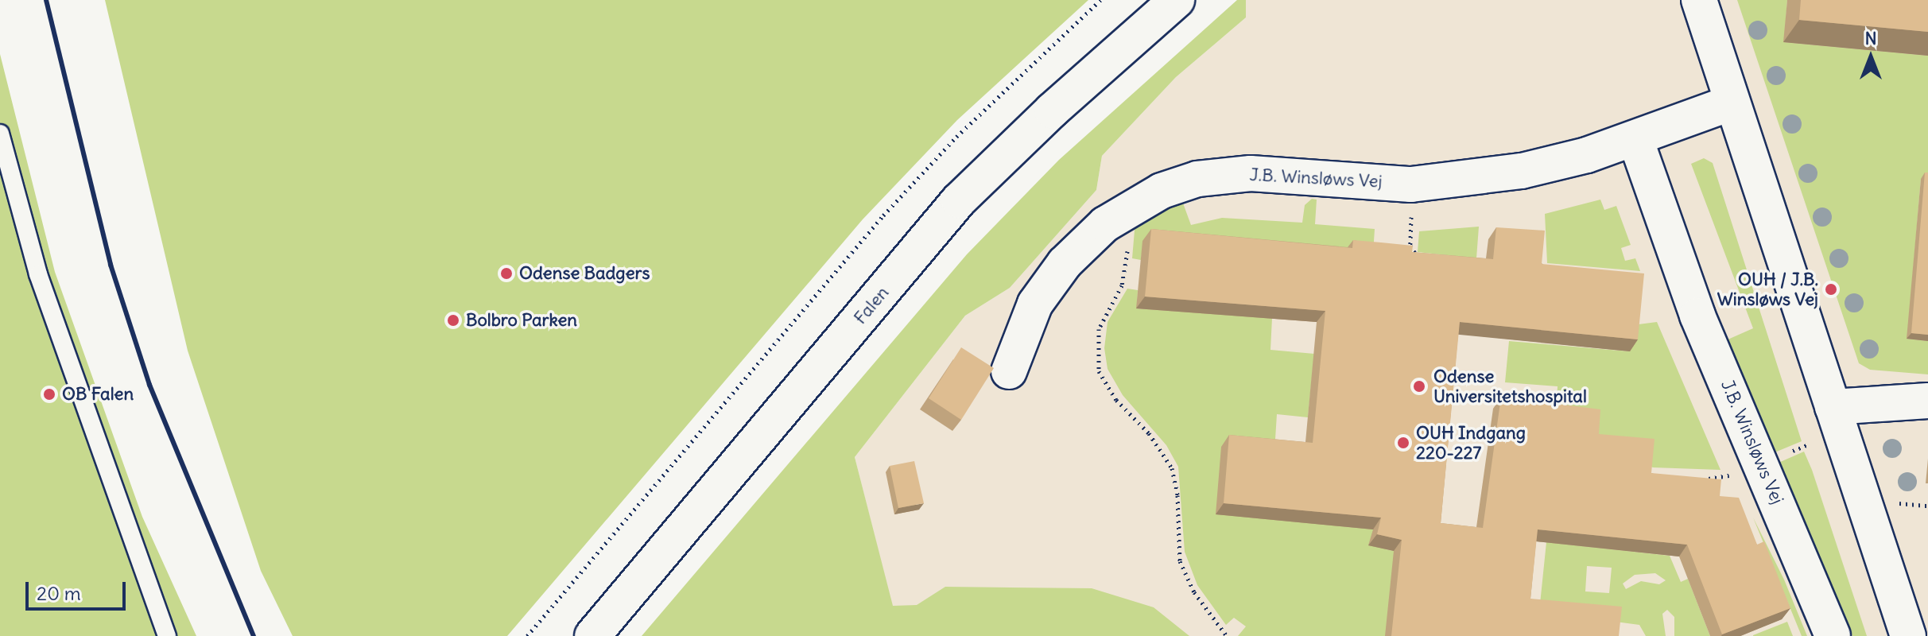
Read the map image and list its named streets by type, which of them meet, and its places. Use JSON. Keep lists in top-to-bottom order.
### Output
{
  "streets": {
    "street": ["J.B. Winsløws Vej", "Falen"]
  },
  "places": [
    "Odense Badgers",
    "OUH / J.B. Winsløws Vej",
    "Bolbro Parken",
    "Odense Universitetshospital",
    "OB Falen",
    "OUH Indgang 220-227"
  ],
  "scale_bar": "20 m",
  "north": "top"
}
